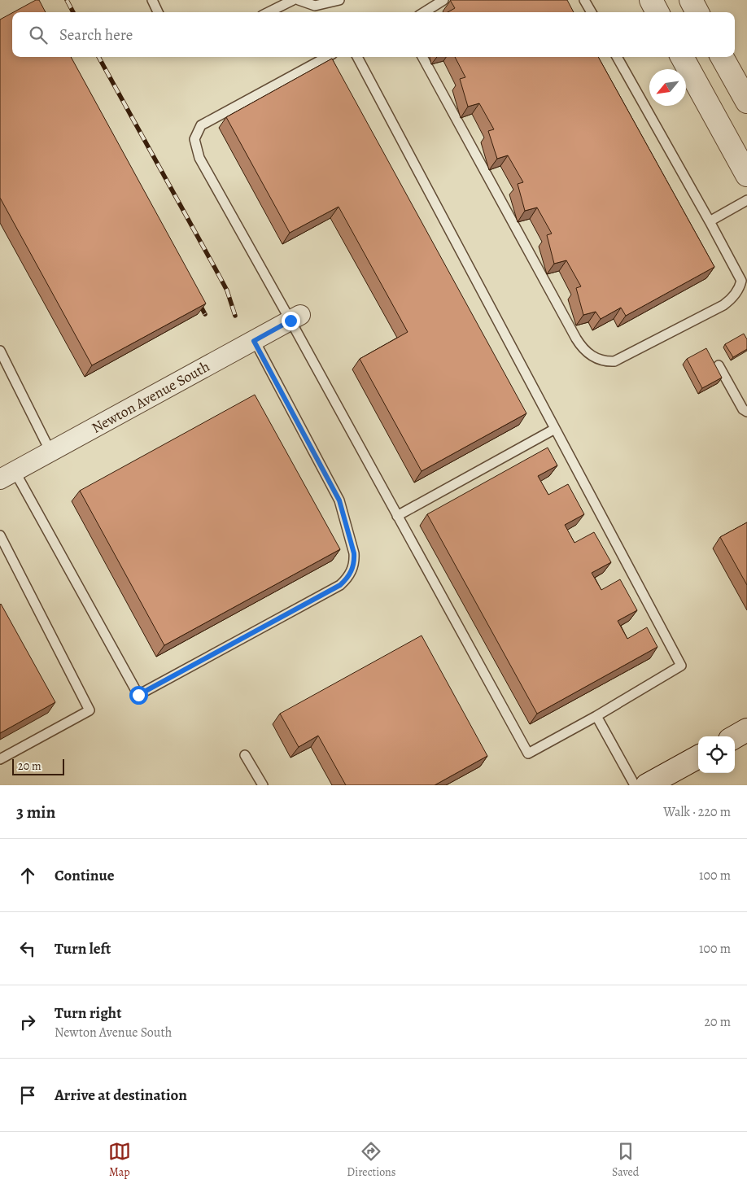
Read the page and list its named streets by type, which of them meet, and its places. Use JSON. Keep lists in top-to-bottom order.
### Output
{
  "streets": {
    "street": ["Newton Avenue South"]
  },
  "scale_bar": "20 m",
  "north": "bottom left",
  "page": {
    "search": "Search here",
    "scale": "20 m",
    "heading": ["3 min", "Walk · 220 m"],
    "list": [
      ["Continue", "100 m"],
      ["Turn left", "100 m"],
      ["Turn right", "Newton Avenue South", "20 m"],
      "Arrive at destination"
    ],
    "nav": ["Map", "Directions", "Saved"]
  }
}
